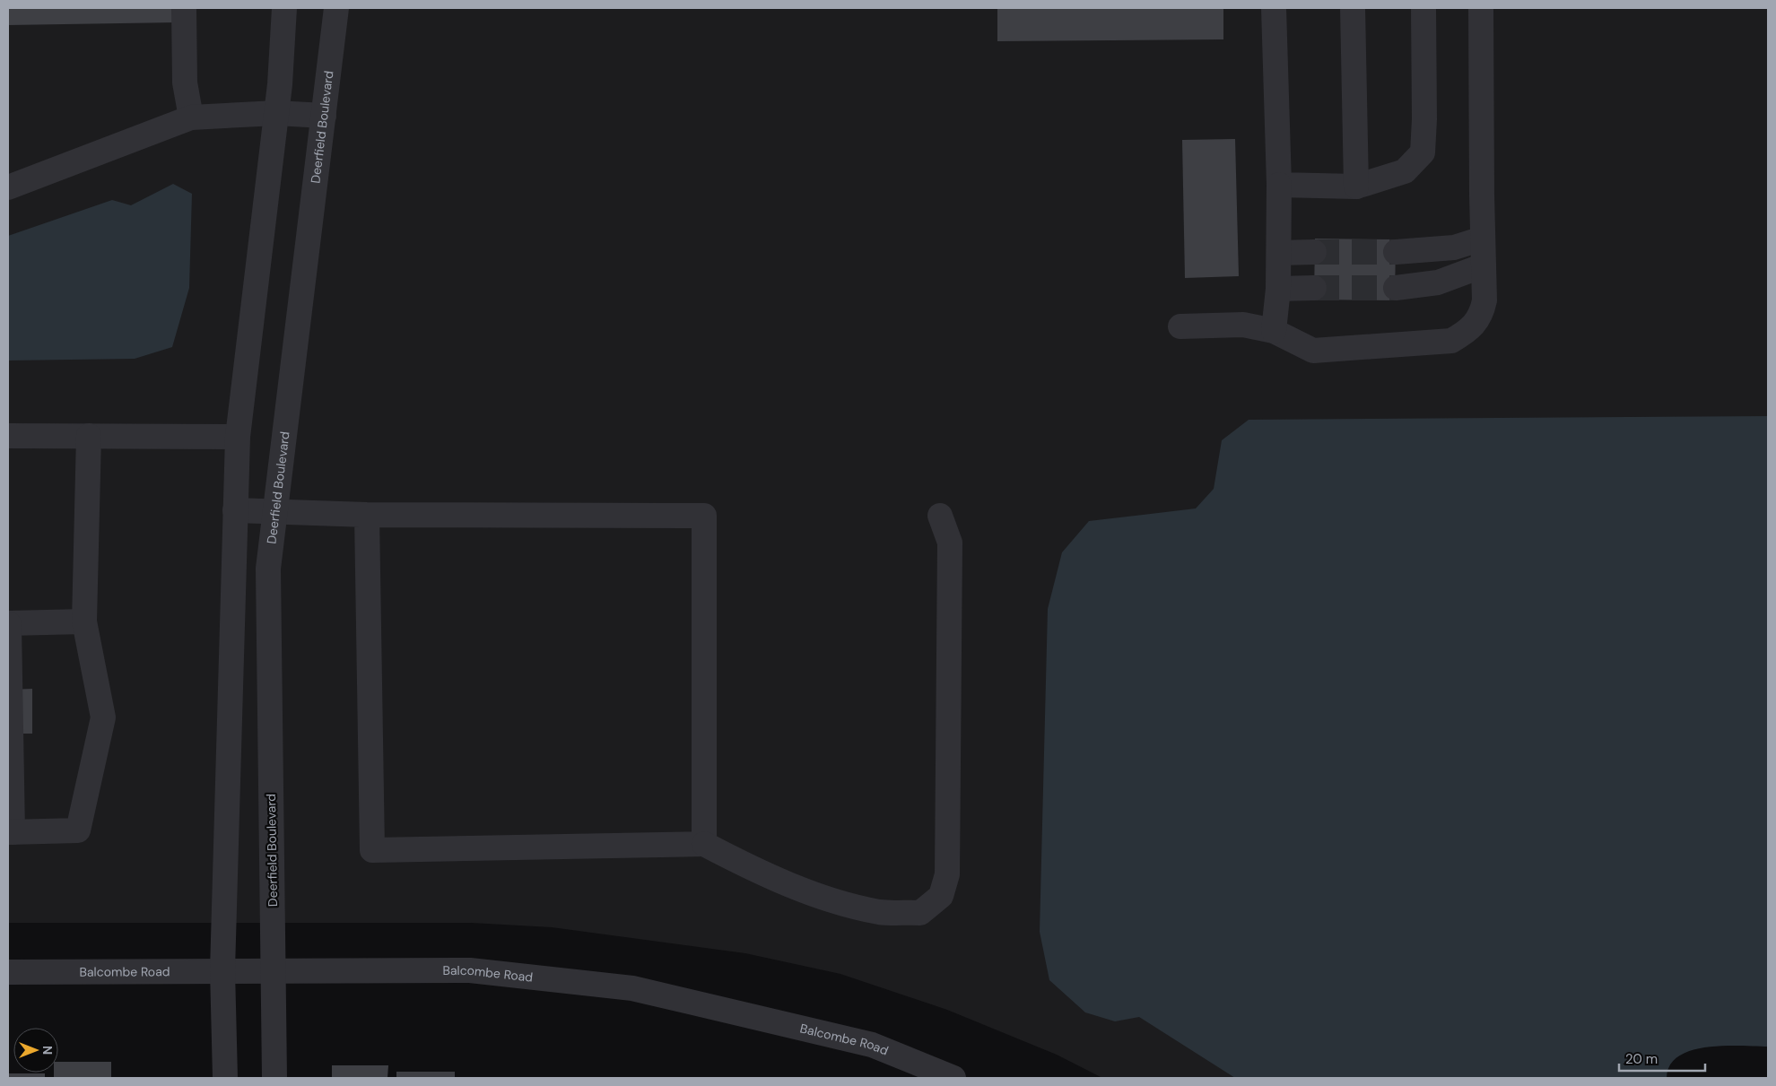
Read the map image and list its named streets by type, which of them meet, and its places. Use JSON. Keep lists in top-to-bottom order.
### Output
{
  "streets": {
    "street": ["Deerfield Boulevard", "Balcombe Road"]
  },
  "crossings": [
    ["Deerfield Boulevard", "Balcombe Road"]
  ],
  "scale_bar": "20 m",
  "north": "right"
}
